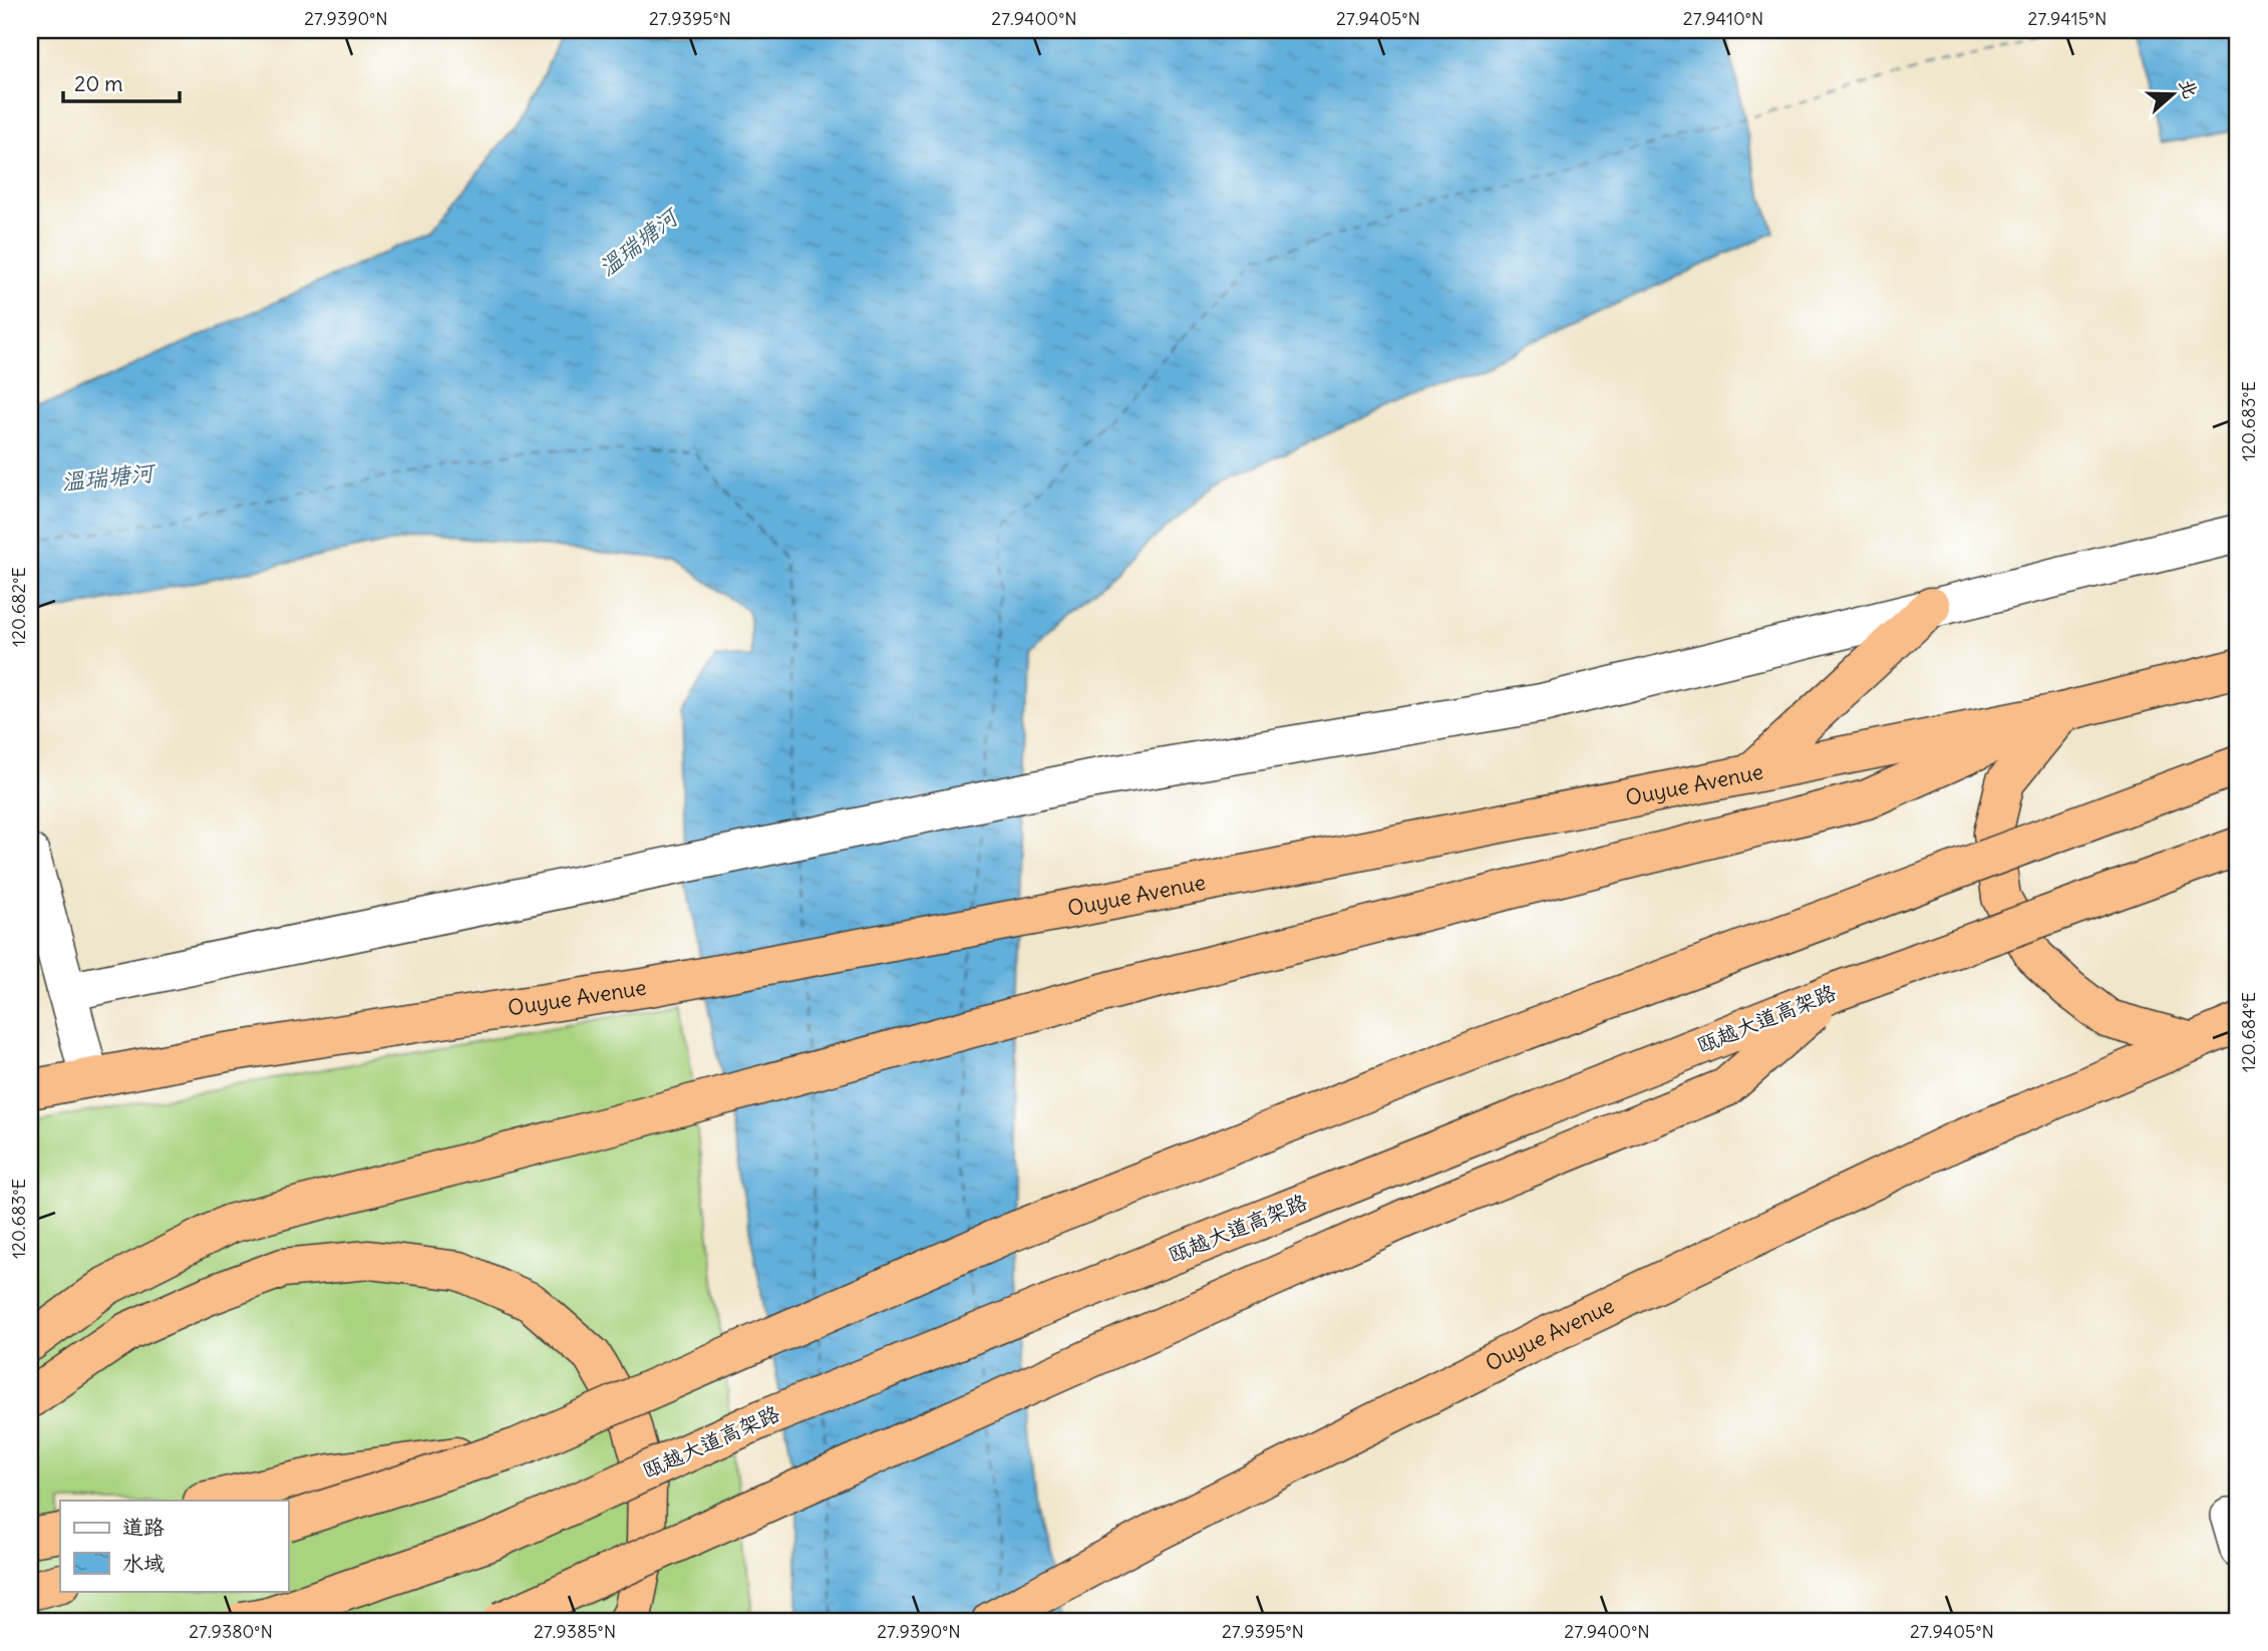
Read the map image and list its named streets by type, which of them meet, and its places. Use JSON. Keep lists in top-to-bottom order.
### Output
{
  "streets": {
    "highway": ["Ouyue Avenue", "瓯越大道高架路"]
  },
  "water": ["温瑞塘河"],
  "legend": ["道路", "水域"],
  "scale_bar": "20 m",
  "north": "right",
  "coordinates": [
    "27.9390°N",
    "27.9395°N",
    "27.9400°N",
    "27.9405°N",
    "27.9410°N",
    "27.9415°N",
    "120.683°E",
    "120.682°E",
    "120.684°E",
    "27.9380°N",
    "27.9385°N"
  ]
}
